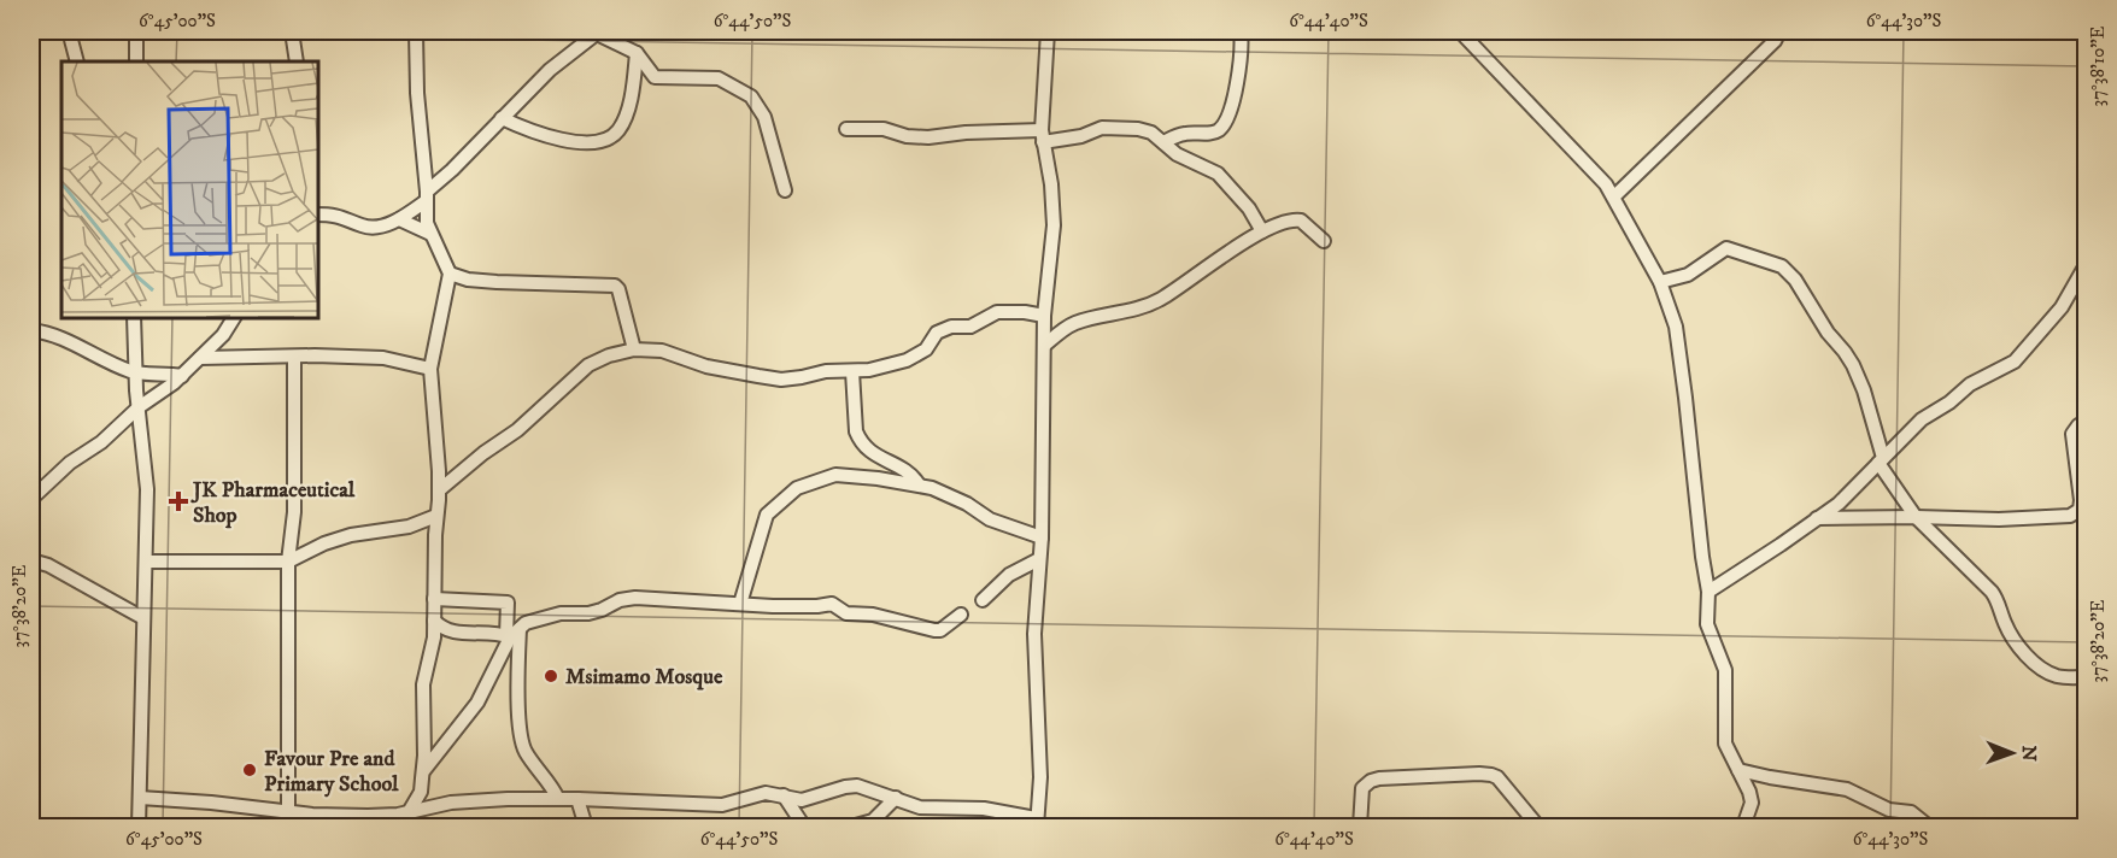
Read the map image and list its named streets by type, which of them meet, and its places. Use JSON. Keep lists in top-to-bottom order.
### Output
{
  "places": {
    "health": ["JK Pharmaceutical Shop"],
    "other": ["Msimamo Mosque", "Favour Pre and Primary School"]
  },
  "north": "right",
  "coordinates": [
    "6°45'00\"S",
    "6°44'50\"S",
    "6°44'40\"S",
    "6°44'30\"S",
    "37°38'10\"E",
    "37°38'20\"E"
  ]
}
